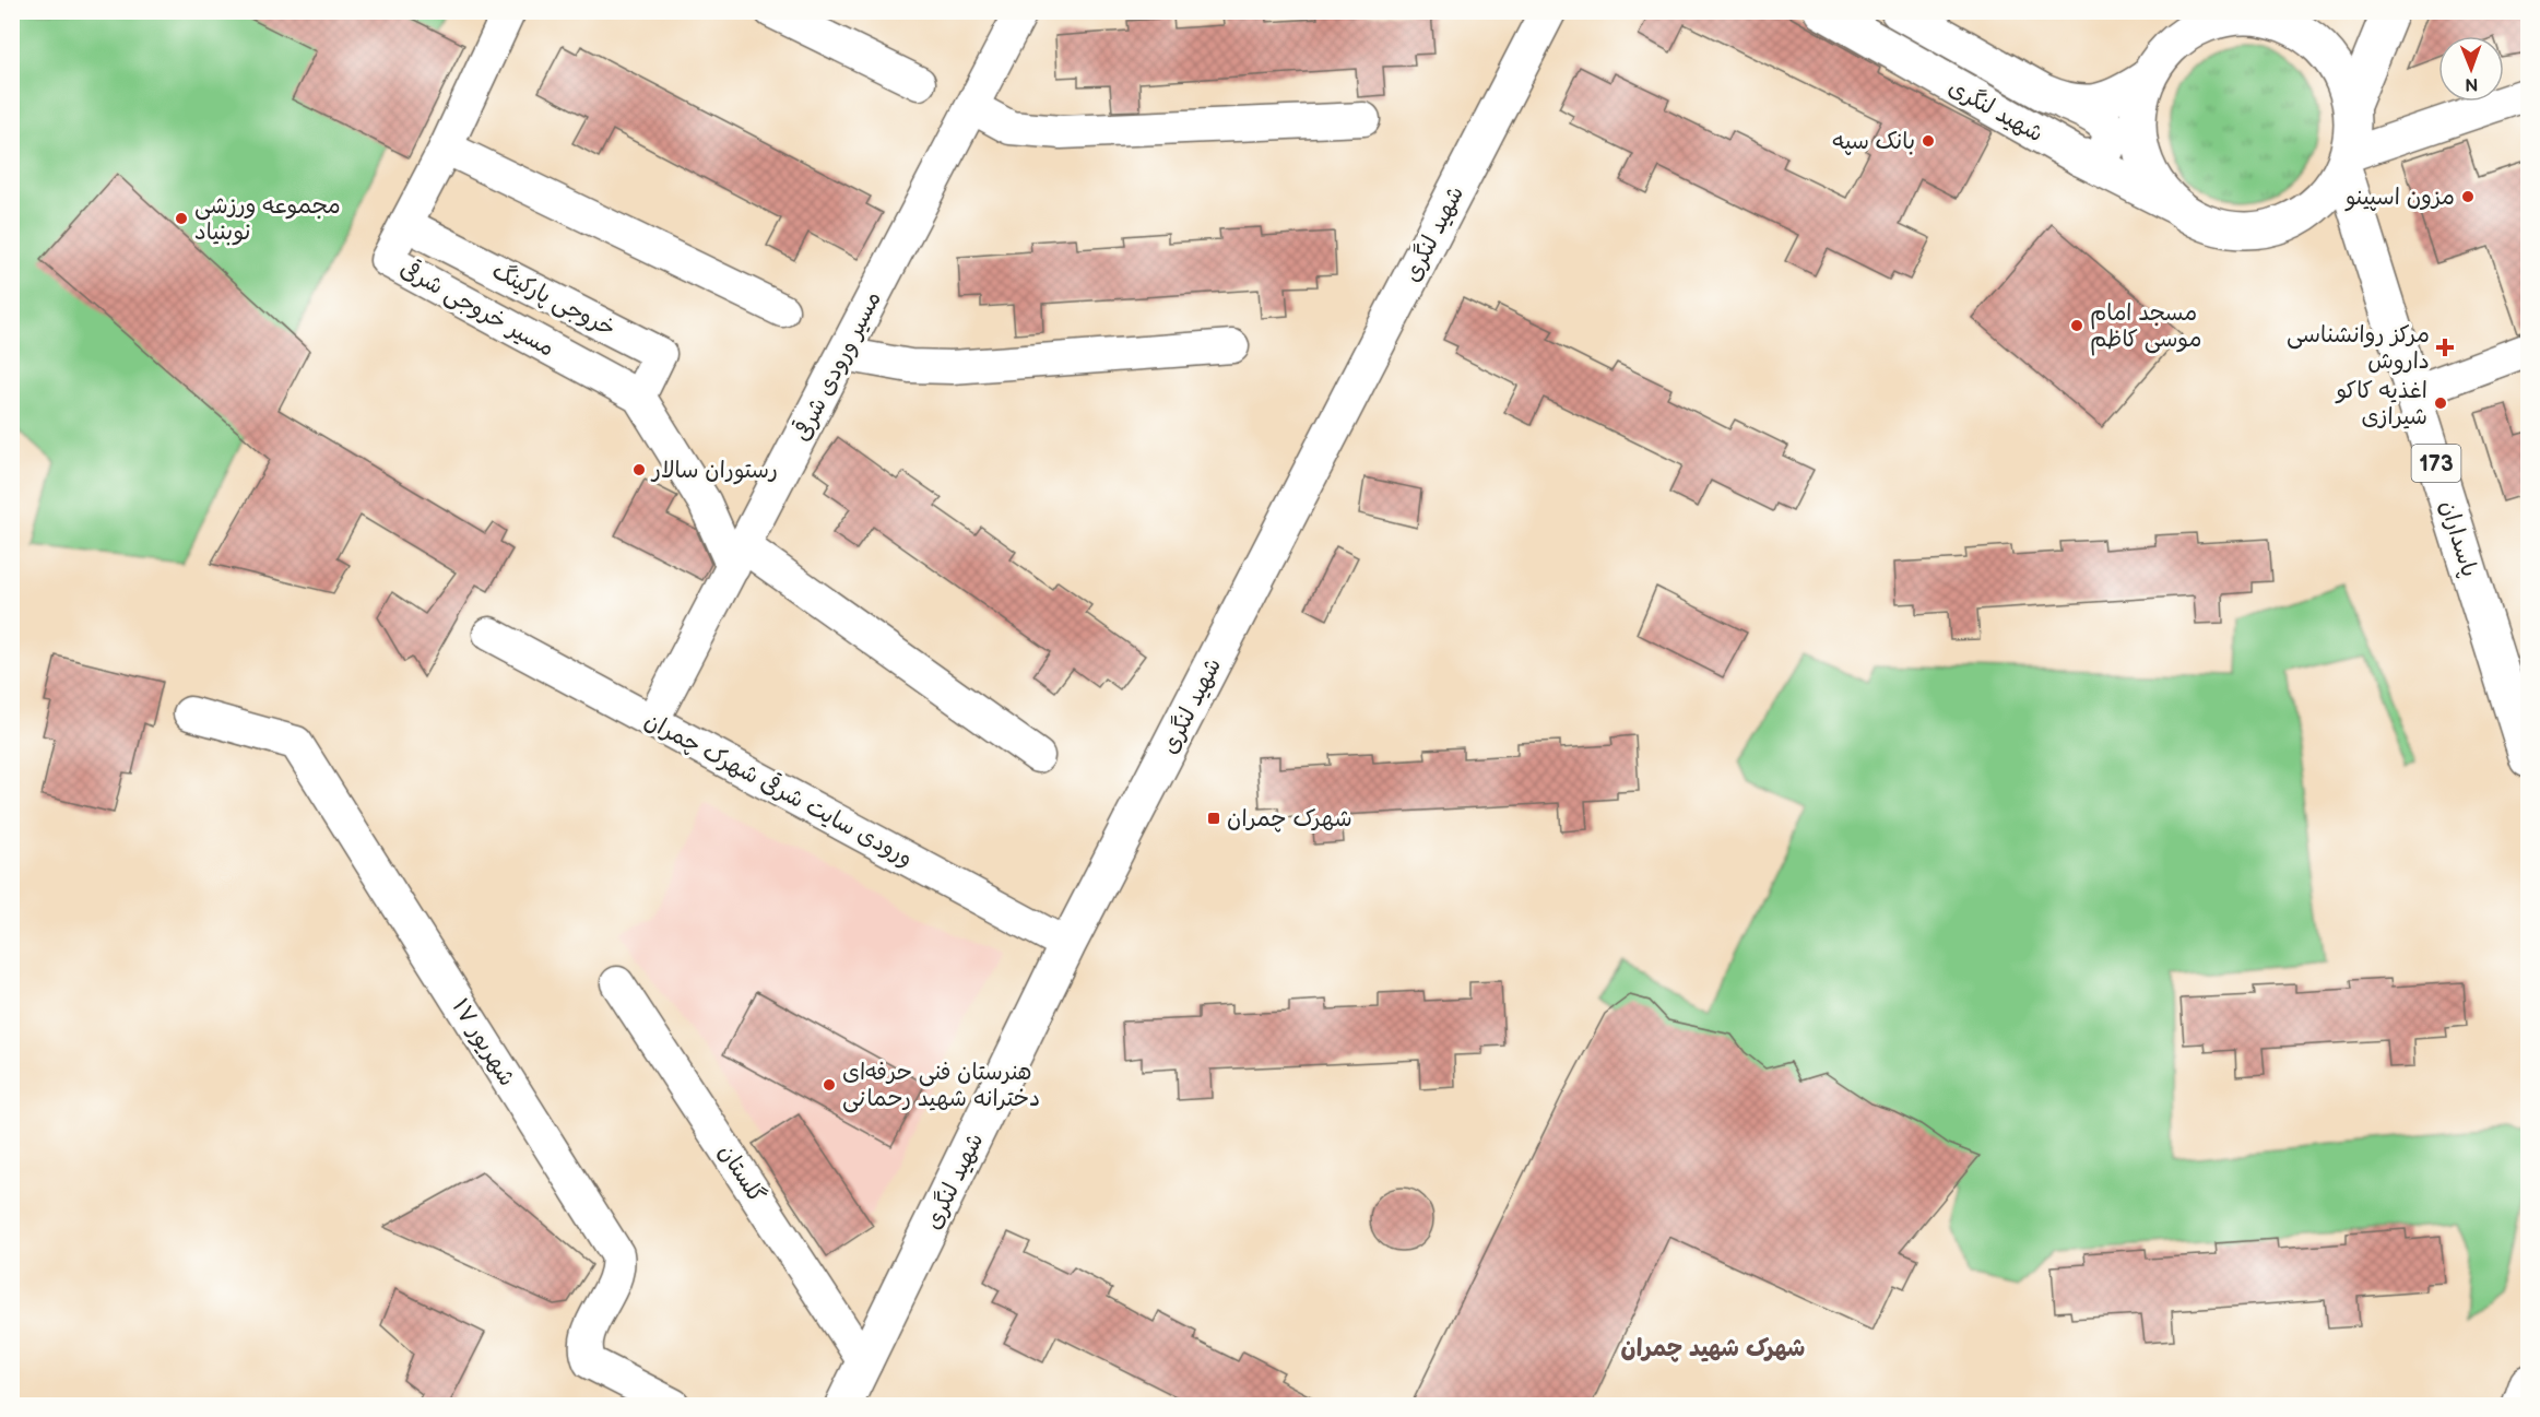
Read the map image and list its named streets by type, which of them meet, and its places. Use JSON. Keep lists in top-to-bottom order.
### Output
{
  "streets": {
    "main road": ["شهید لنگری", "173", "پاسداران"],
    "street": [
      "خروجی پارکینگ",
      "مسیر خروجی شرقی",
      "مسیر ورودی شرقی",
      "ورودی سایت شرقی شهرک چمران",
      "۱۷ شهریور",
      "گلستان"
    ]
  },
  "crossings": [
    ["شهید لنگری", "پاسداران"],
    ["شهید لنگری", "ورودی سایت شرقی شهرک چمران"],
    ["شهید لنگری", "گلستان"],
    ["خروجی پارکینگ", "مسیر خروجی شرقی"],
    ["مسیر خروجی شرقی", "مسیر ورودی شرقی"],
    ["مسیر ورودی شرقی", "ورودی سایت شرقی شهرک چمران"]
  ],
  "districts": ["شهرک شهید چمران"],
  "places": {
    "other": [
      "بانک سپه",
      "مزون اسپینو",
      "مجموعه ورزشی نوبنیاد",
      "مسجد امام موسی کاظم",
      "اغذیه کاکو شیرازی",
      "رستوران سالار",
      "هنرستان فنی حرفه‌ای دخترانه شهید رحمانی"
    ],
    "health": ["مرکز روانشناسی داروش"],
    "transit": ["شهرک چمران"]
  },
  "north": "bottom"
}
